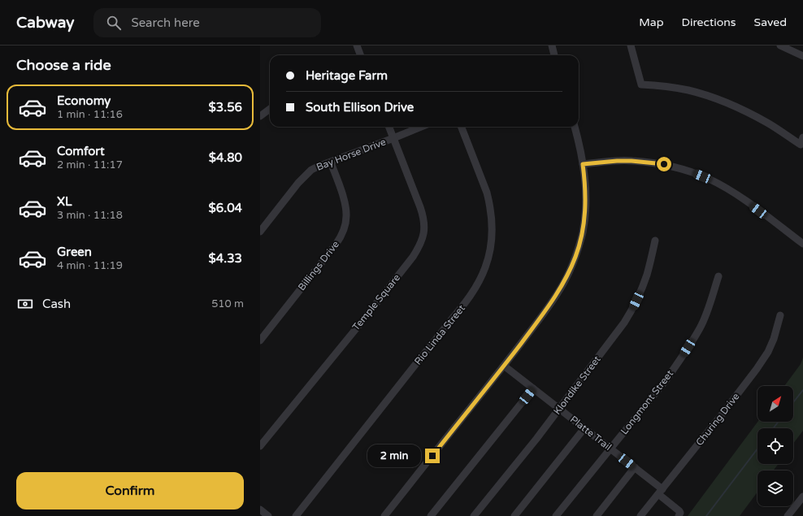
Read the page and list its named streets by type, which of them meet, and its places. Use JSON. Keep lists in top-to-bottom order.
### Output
{
  "streets": {
    "street": [
      "Bay Horse Drive",
      "Billings Drive",
      "Temple Square",
      "Rio Linda Street",
      "Klondike Street",
      "Longmont Street",
      "Churing Drive",
      "Platte Trail"
    ]
  },
  "crossings": [
    ["Bay Horse Drive", "Billings Drive"],
    ["Bay Horse Drive", "Temple Square"],
    ["Klondike Street", "Platte Trail"],
    ["Longmont Street", "Platte Trail"],
    ["Churing Drive", "Platte Trail"]
  ],
  "north": "top right",
  "page": {
    "header": "Cabway",
    "search": "Search here",
    "nav": ["Map", "Directions", "Saved"],
    "heading": "Choose a ride",
    "banner": ["Heritage Farm", "South Ellison Drive"],
    "list": [
      {
        "name": "Economy",
        "note": "1 min · 11:16",
        "value": "$3.56"
      },
      {
        "name": "Comfort",
        "note": "2 min · 11:17",
        "value": "$4.80"
      },
      {
        "name": "XL",
        "note": "3 min · 11:18",
        "value": "$6.04"
      },
      {
        "name": "Green",
        "note": "4 min · 11:19",
        "value": "$4.33"
      }
    ],
    "pay": ["Cash", "510 m"],
    "bubble": "2 min",
    "buttons": "Confirm"
  }
}
